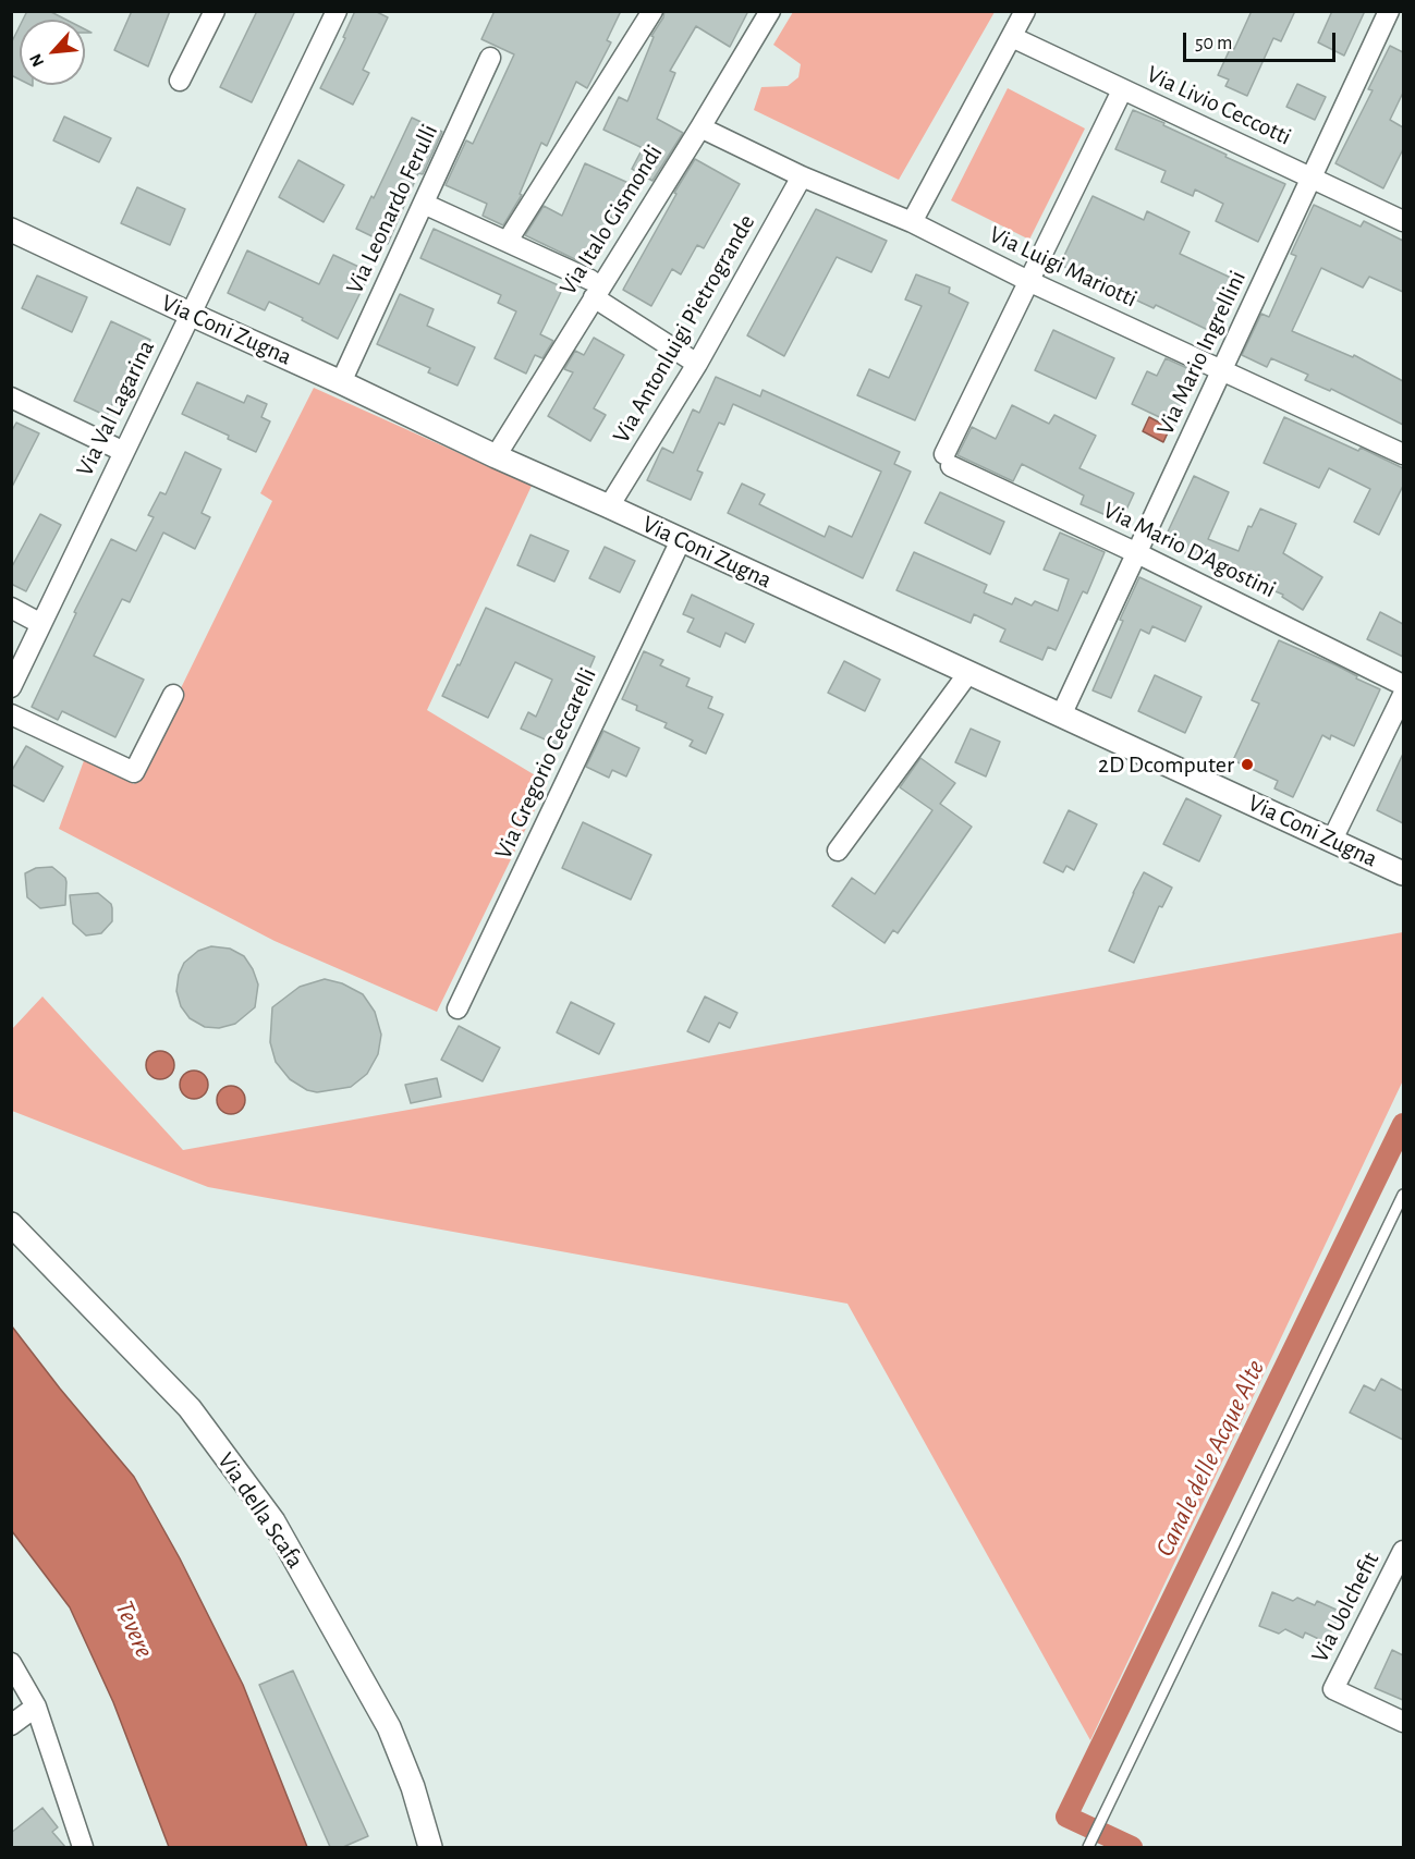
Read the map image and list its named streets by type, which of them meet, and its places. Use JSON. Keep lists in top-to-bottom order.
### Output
{
  "streets": {
    "street": [
      "Via Livio Ceccotti",
      "Via Leonardo Ferulli",
      "Via Italo Gismondi",
      "Via Luigi Mariotti",
      "Via Antonluigi Pietrogrande",
      "Via Coni Zugna",
      "Via Mario Ingrellini",
      "Via Val Lagarina",
      "Via Mario D'Agostini",
      "Via Gregorio Ceccarelli",
      "Via della Scafa",
      "Via Uolchefit"
    ]
  },
  "crossings": [
    ["Via Livio Ceccotti", "Via Mario Ingrellini"],
    ["Via Leonardo Ferulli", "Via Coni Zugna"],
    ["Via Italo Gismondi", "Via Luigi Mariotti"],
    ["Via Italo Gismondi", "Via Coni Zugna"],
    ["Via Luigi Mariotti", "Via Antonluigi Pietrogrande"],
    ["Via Luigi Mariotti", "Via Mario Ingrellini"],
    ["Via Luigi Mariotti", "Via Mario D'Agostini"],
    ["Via Antonluigi Pietrogrande", "Via Coni Zugna"],
    ["Via Coni Zugna", "Via Mario Ingrellini"],
    ["Via Coni Zugna", "Via Val Lagarina"],
    ["Via Coni Zugna", "Via Gregorio Ceccarelli"],
    ["Via Mario Ingrellini", "Via Mario D'Agostini"]
  ],
  "water": ["Canale delle Acque Alte", "Tevere"],
  "places": ["2D Dcomputer"],
  "scale_bar": "50 m",
  "north": "bottom left"
}
